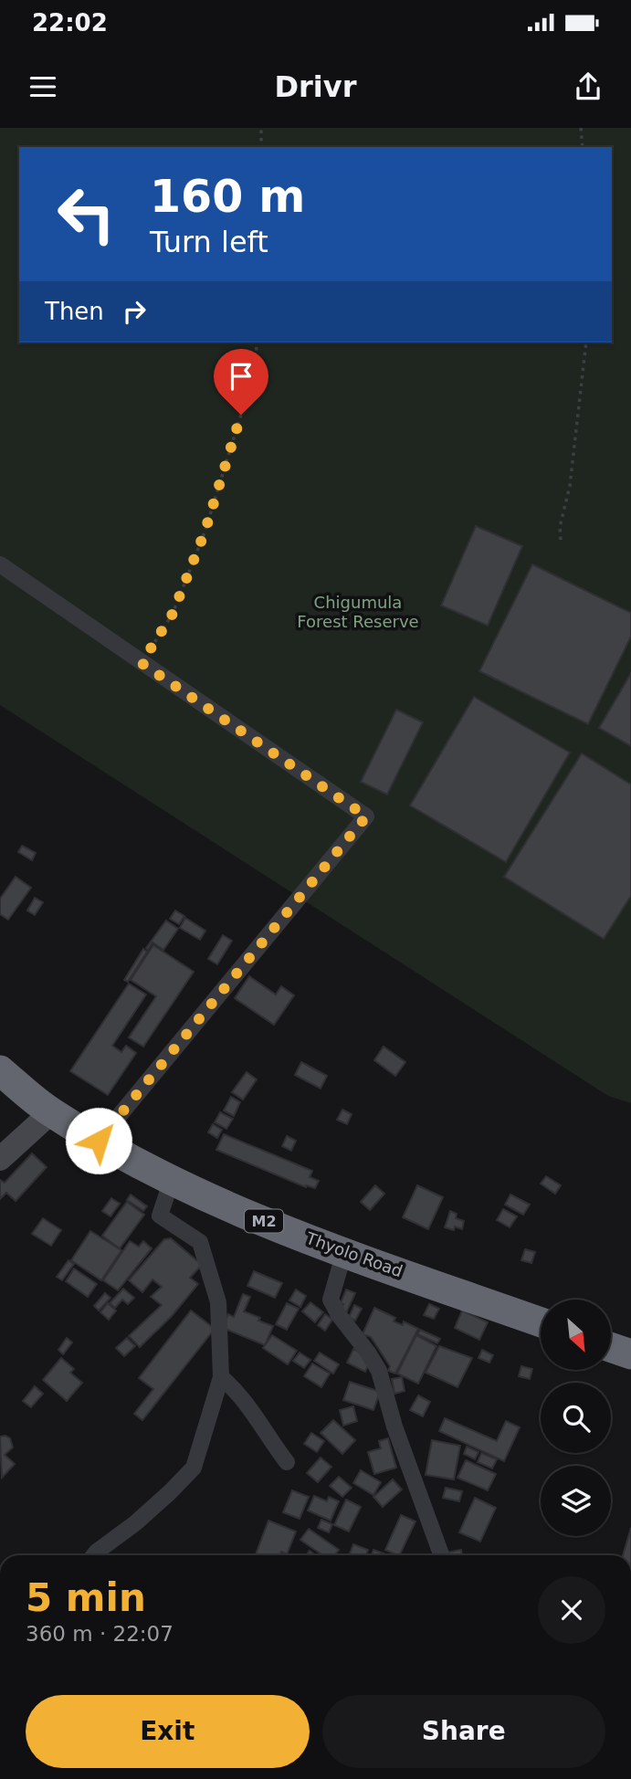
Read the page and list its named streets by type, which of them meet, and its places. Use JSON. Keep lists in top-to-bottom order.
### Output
{
  "streets": {
    "highway": ["M2", "Thyolo Road"]
  },
  "parks": ["Chigumula Forest Reserve"],
  "north": "bottom right",
  "page": {
    "status": "22:02",
    "header": "Drivr",
    "turn": ["160 m", "Turn left"],
    "then": "Then",
    "heading": ["5 min", "360 m · 22:07"],
    "buttons": ["Exit", "Share"]
  }
}
